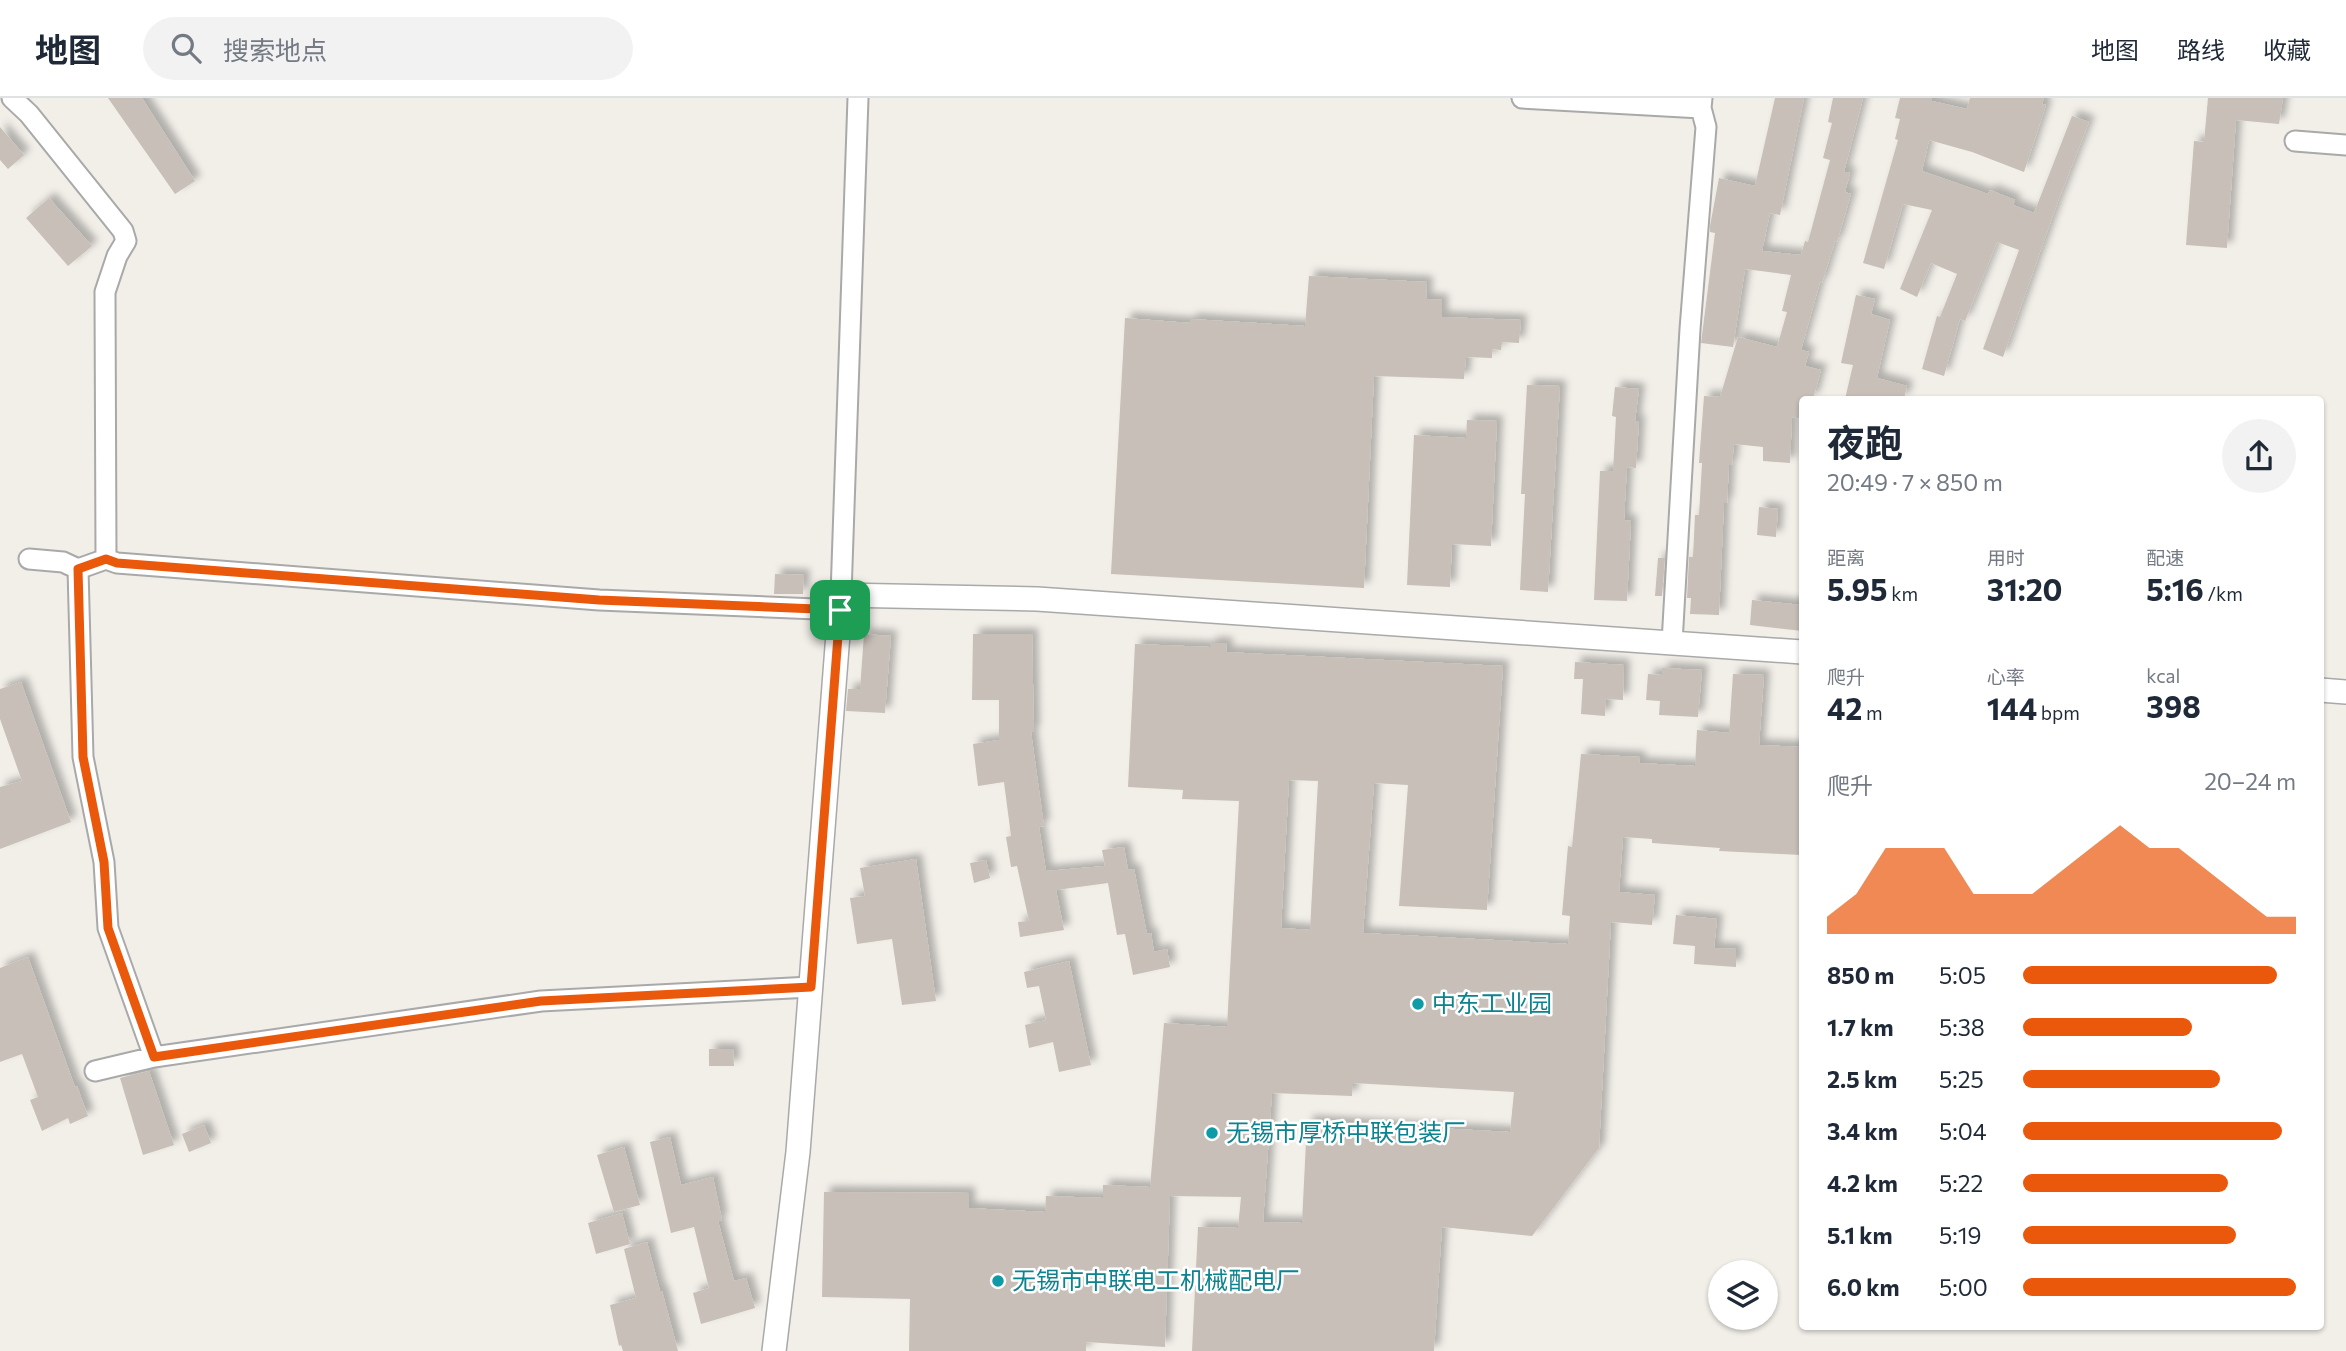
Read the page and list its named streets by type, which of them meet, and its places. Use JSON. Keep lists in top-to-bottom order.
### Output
{
  "places": ["中东工业园", "无锡市厚桥中联包装厂", "无锡市中联电工机械配电厂"],
  "page": {
    "header": "地图",
    "search": "搜索地点",
    "nav": ["地图", "路线", "收藏"],
    "heading": ["夜跑", "20:49 · 7 × 850 m"],
    "stats": [
      ["距离", "5.95 km"],
      ["用时", "31:20"],
      ["配速", "5:16 /km"],
      ["爬升", "42 m"],
      ["心率", "144 bpm"],
      ["kcal", "398"]
    ],
    "chart": ["爬升", "20–24 m"],
    "list": [
      {
        "name": "850 m",
        "note": "5:05"
      },
      {
        "name": "1.7 km",
        "note": "5:38"
      },
      {
        "name": "2.5 km",
        "note": "5:25"
      },
      {
        "name": "3.4 km",
        "note": "5:04"
      },
      {
        "name": "4.2 km",
        "note": "5:22"
      },
      {
        "name": "5.1 km",
        "note": "5:19"
      },
      {
        "name": "6.0 km",
        "note": "5:00"
      }
    ]
  }
}
